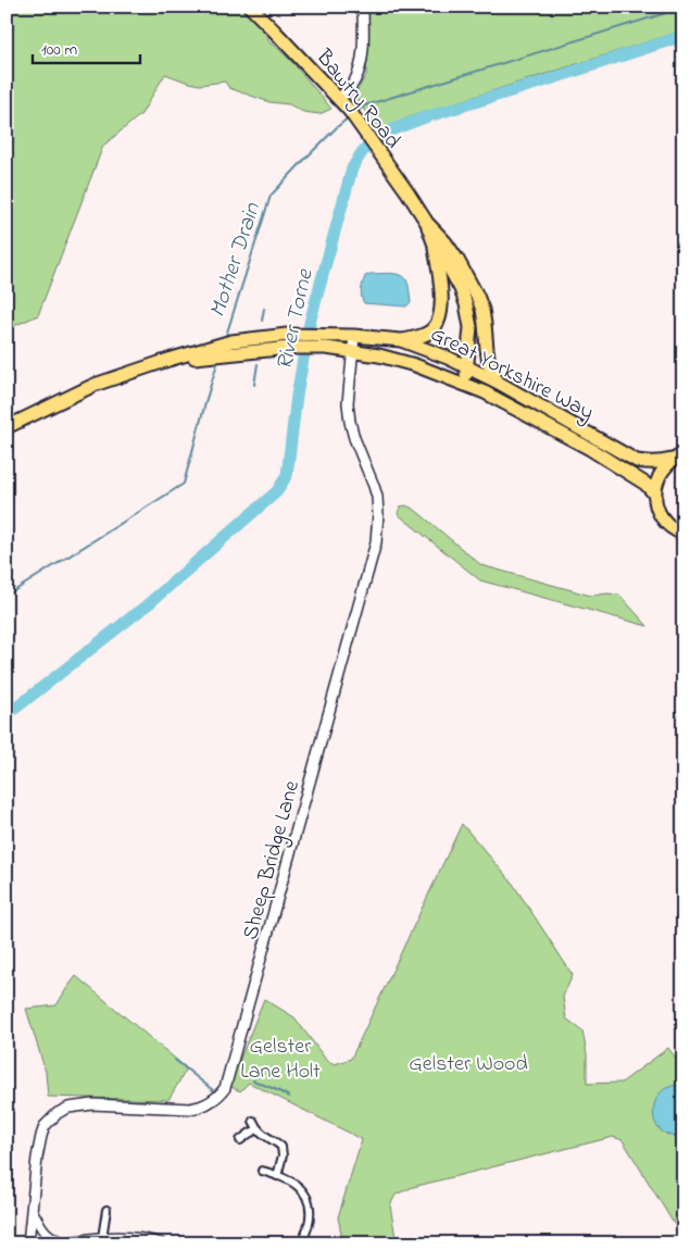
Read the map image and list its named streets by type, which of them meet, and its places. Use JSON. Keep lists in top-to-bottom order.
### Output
{
  "streets": {
    "highway": ["Bawtry Road", "Great Yorkshire Way"],
    "main road": ["Sheep Bridge Lane"]
  },
  "crossings": [
    ["Bawtry Road", "Great Yorkshire Way"],
    ["Great Yorkshire Way", "Sheep Bridge Lane"]
  ],
  "water": ["Mother Drain", "River Torne"],
  "parks": ["Gelster Lane Holt", "Gelster Wood"],
  "scale_bar": "100 m"
}
